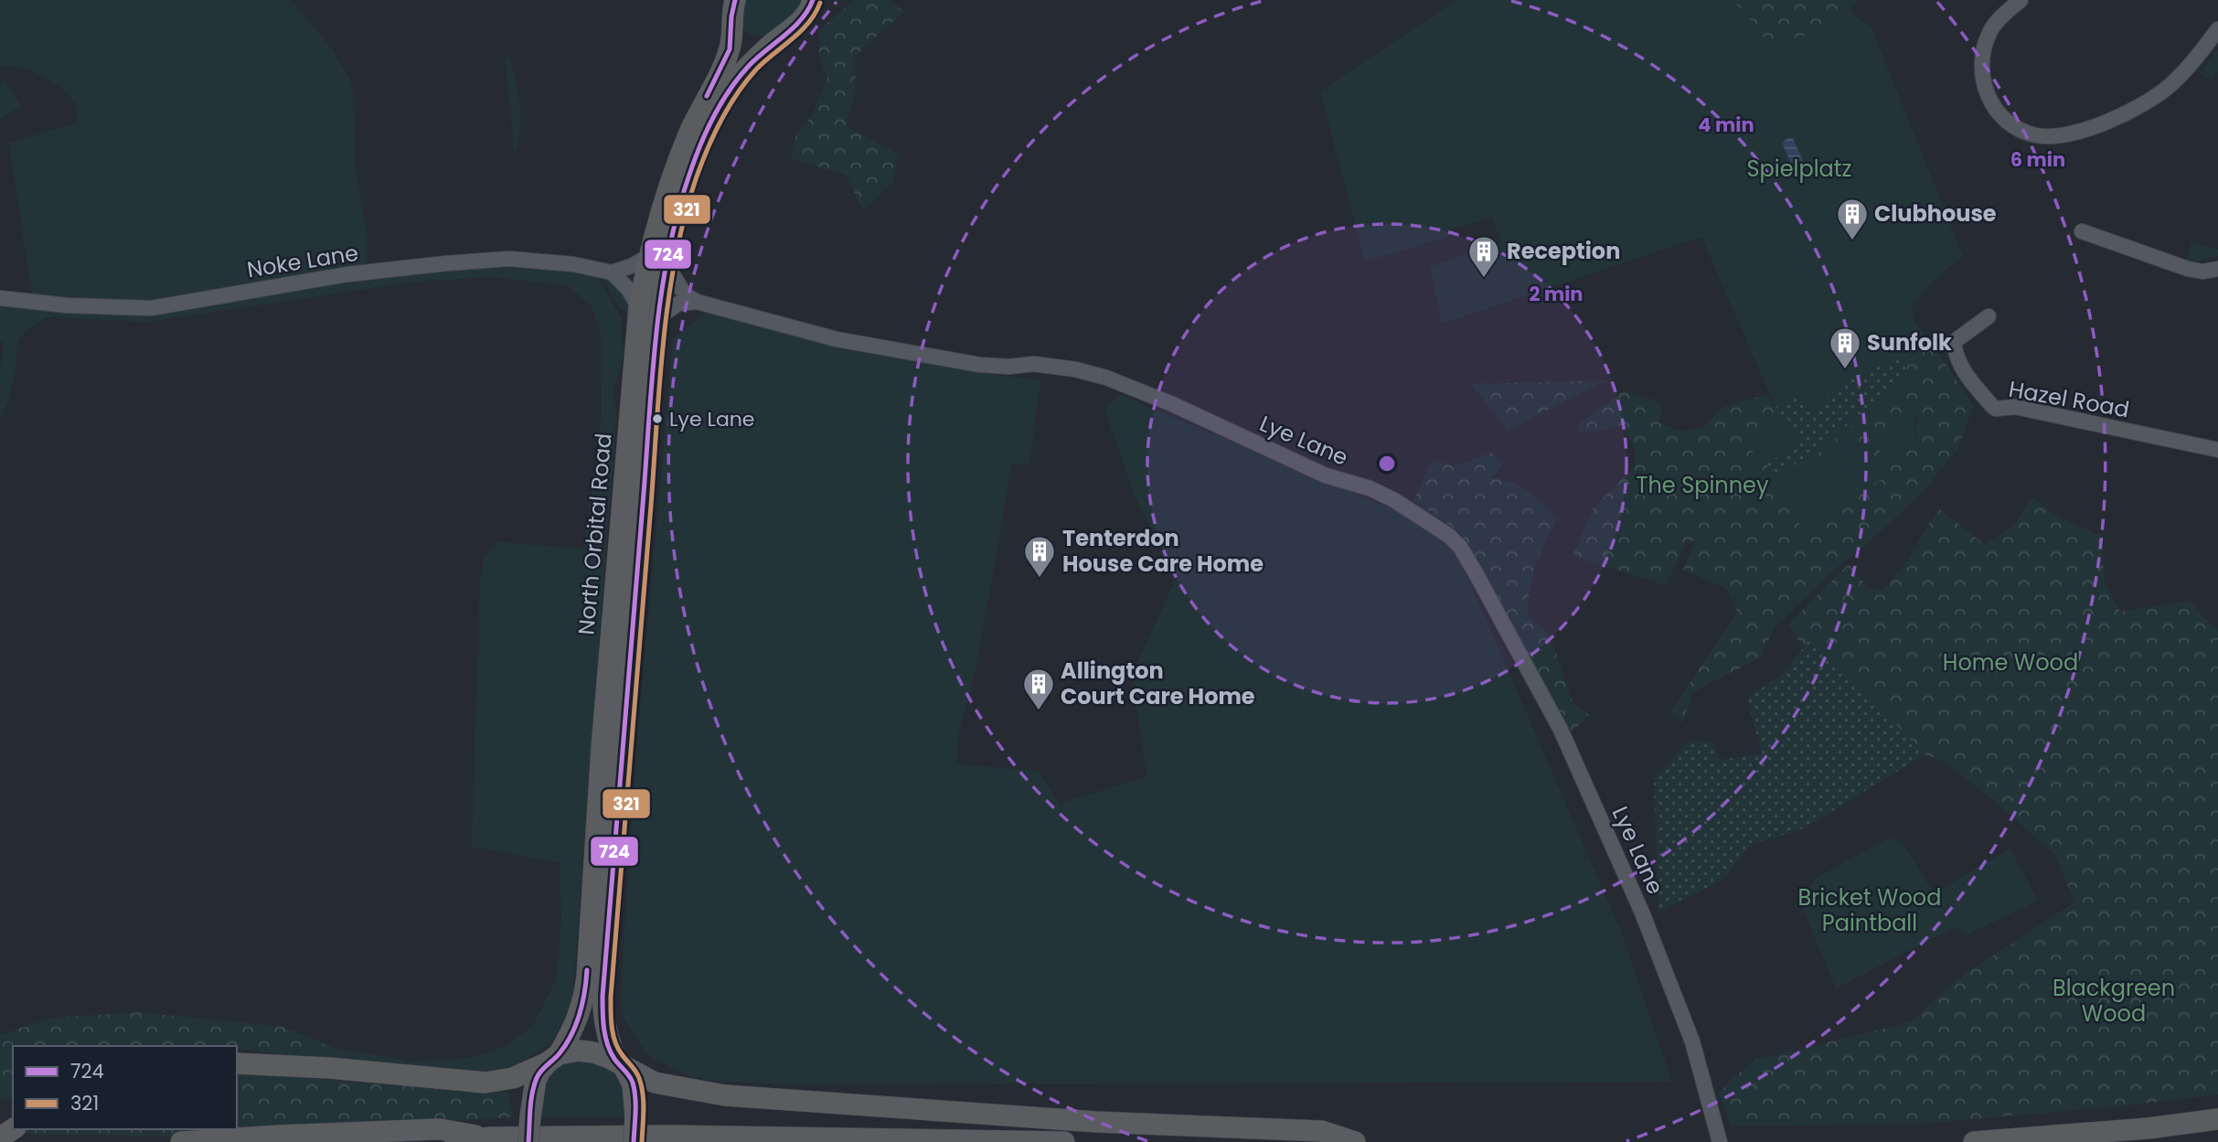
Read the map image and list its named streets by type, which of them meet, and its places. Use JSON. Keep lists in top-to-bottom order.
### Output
{
  "streets": {
    "highway": ["North Orbital Road"],
    "street": ["Noke Lane", "Hazel Road", "Lye Lane"]
  },
  "parks": [
    "Spielplatz",
    "The Spinney",
    "Home Wood",
    "Bricket Wood Paintball",
    "Blackgreen Wood"
  ],
  "places": {
    "building": [
      "Clubhouse",
      "Reception",
      "Sunfolk",
      "Tenterdon House Care Home",
      "Allington Court Care Home"
    ],
    "other": ["Lye Lane"]
  },
  "lines": ["transit line 724", "transit line 321"],
  "legend": ["724", "321"],
  "rings": ["4 min", "6 min", "2 min"]
}
